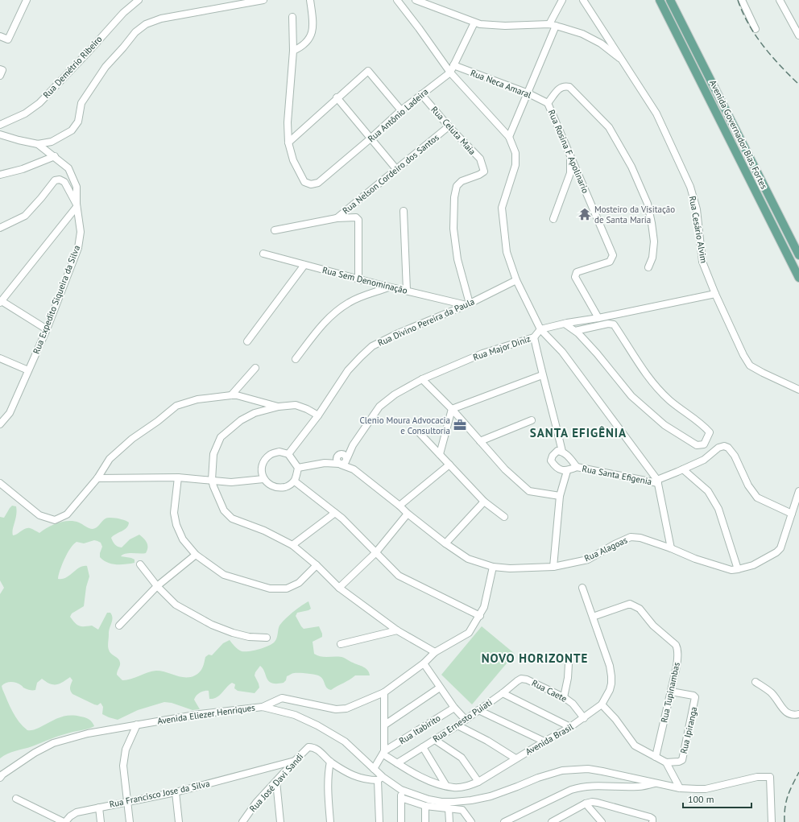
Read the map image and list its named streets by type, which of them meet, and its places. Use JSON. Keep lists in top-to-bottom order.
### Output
{
  "streets": {
    "main road": ["Avenida Governador Bias Fortes"],
    "street": [
      "Rua Demétrio Ribeiro",
      "Rua Neca Amaral",
      "Rua Antônio Ladeira",
      "Rua Celuta Maia",
      "Rua Rosina F Apolinario",
      "Rua Nelson Cordeiro dos Santos",
      "Rua Cesário Alvim",
      "Rua Sem Denominação",
      "Rua Expedito Siqueira da Silva",
      "Rua Divino Pereira da Paula",
      "Rua Major Diniz",
      "Rua Santa Efigenia",
      "Rua Alagoas",
      "Rua Caete",
      "Rua Tupinambas",
      "Avenida Eliezer Henriques",
      "Rua Ernesto Puiati",
      "Rua Itabirito",
      "Rua Ipiranga",
      "Avenida Brasil",
      "Rua José Davi Sandi",
      "Rua Francisco Jose da Silva"
    ]
  },
  "crossings": [
    ["Rua Neca Amaral", "Rua Antônio Ladeira"],
    ["Rua Neca Amaral", "Rua Rosina F Apolinario"],
    ["Rua Antônio Ladeira", "Rua Celuta Maia"],
    ["Rua Celuta Maia", "Rua Nelson Cordeiro dos Santos"],
    ["Rua Celuta Maia", "Rua Sem Denominação"],
    ["Rua Celuta Maia", "Rua Divino Pereira da Paula"],
    ["Rua Rosina F Apolinario", "Rua Major Diniz"],
    ["Rua Cesário Alvim", "Rua Major Diniz"],
    ["Rua Sem Denominação", "Rua Divino Pereira da Paula"],
    ["Rua Divino Pereira da Paula", "Rua Alagoas"],
    ["Rua Major Diniz", "Rua Alagoas"],
    ["Rua Caete", "Rua Ernesto Puiati"],
    ["Rua Caete", "Avenida Brasil"],
    ["Rua Tupinambas", "Rua Ipiranga"],
    ["Rua Tupinambas", "Avenida Brasil"],
    ["Rua Ernesto Puiati", "Avenida Brasil"],
    ["Rua Itabirito", "Avenida Brasil"],
    ["Rua José Davi Sandi", "Rua Francisco Jose da Silva"]
  ],
  "districts": ["SANTA EFIGÊNIA", "NOVO HORIZONTE"],
  "places": {
    "temple": ["Mosteiro da Visitação de Santa Maria"],
    "office": ["Clenio Moura Advocacia e Consultoria"]
  },
  "scale_bar": "100 m"
}
